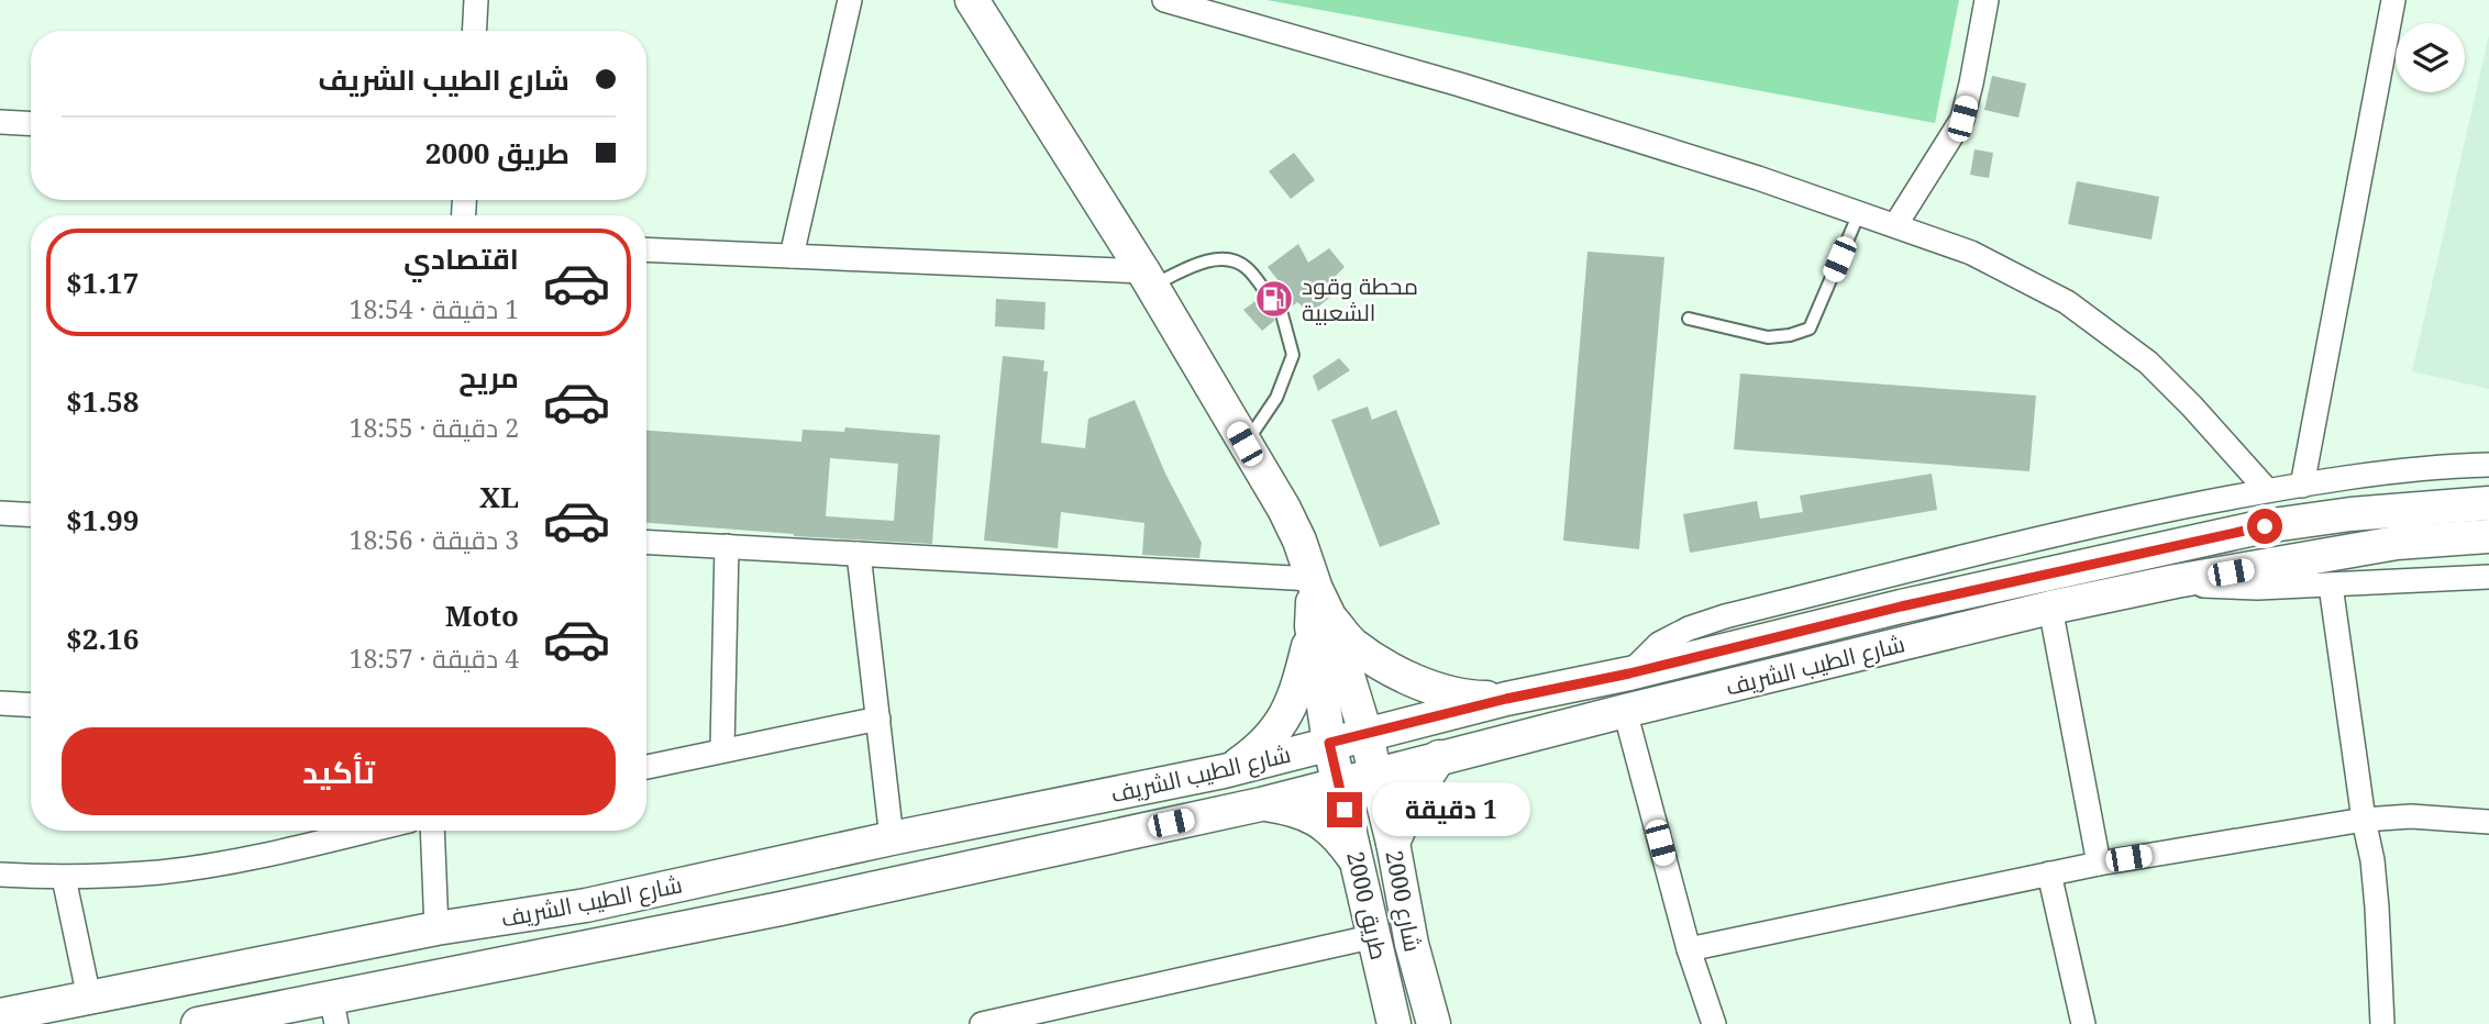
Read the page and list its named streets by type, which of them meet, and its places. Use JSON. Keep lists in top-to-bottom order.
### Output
{
  "streets": {
    "main road": ["شارع الطيب الشريف", "شارع 2000", "طريق 2000"]
  },
  "crossings": [
    ["شارع الطيب الشريف", "شارع 2000"],
    ["شارع الطيب الشريف", "طريق 2000"],
    ["شارع 2000", "طريق 2000"]
  ],
  "places": {
    "fuel station": ["محطة وقود الشعبية"]
  },
  "page": {
    "banner": ["شارع الطيب الشريف", "طريق 2000"],
    "list": [
      {
        "name": "اقتصادي",
        "note": "1 دقيقة · 18:54",
        "value": "$1.17"
      },
      {
        "name": "مريح",
        "note": "2 دقيقة · 18:55",
        "value": "$1.58"
      },
      {
        "name": "XL",
        "note": "3 دقيقة · 18:56",
        "value": "$1.99"
      },
      {
        "name": "Moto",
        "note": "4 دقيقة · 18:57",
        "value": "$2.16"
      }
    ],
    "buttons": "تأكيد",
    "bubble": "1 دقيقة"
  }
}
